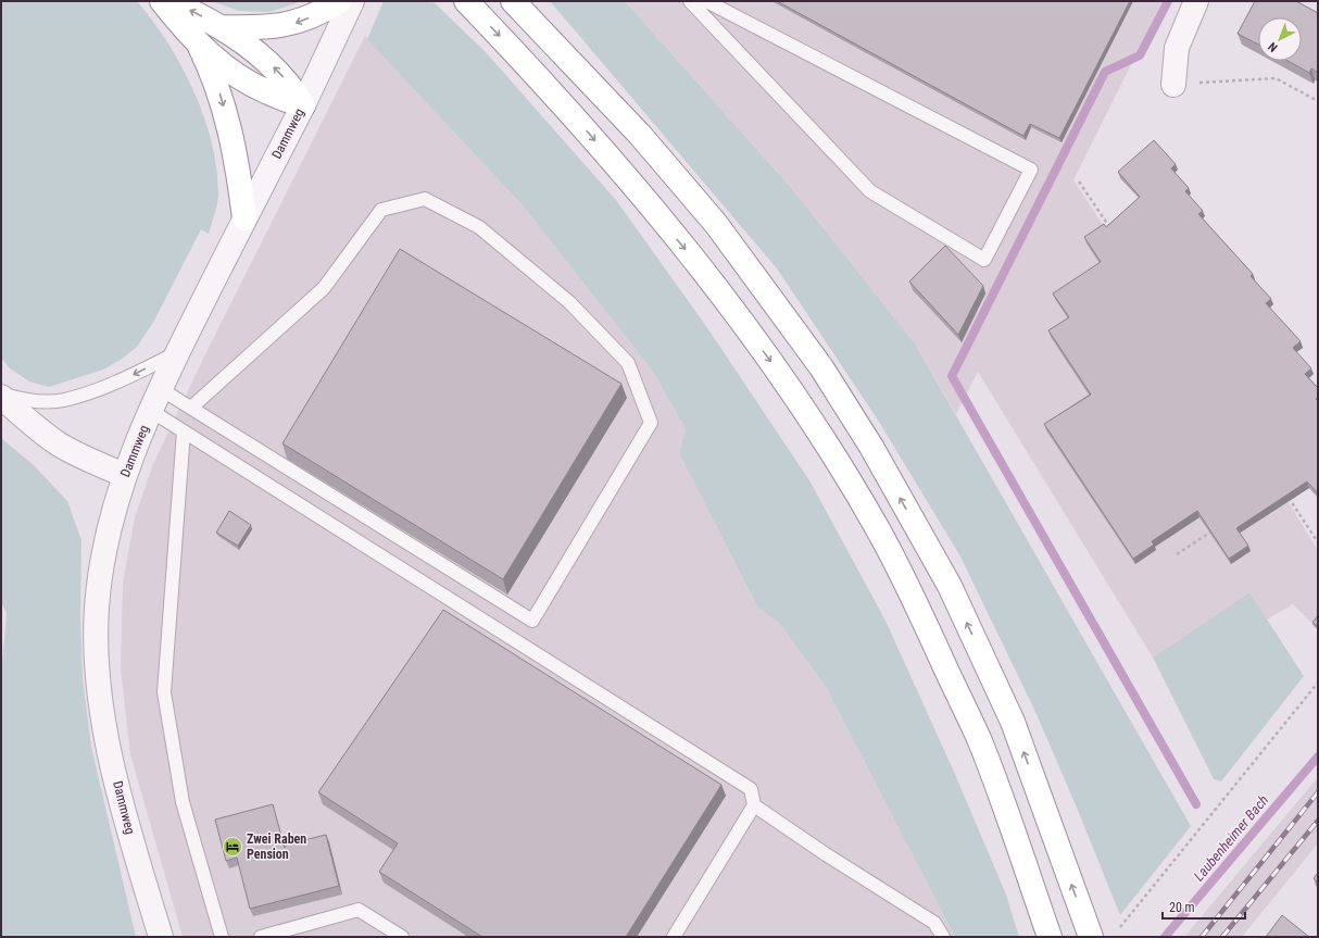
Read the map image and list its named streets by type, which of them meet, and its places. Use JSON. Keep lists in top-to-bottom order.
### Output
{
  "streets": {
    "street": ["Dammweg"]
  },
  "water": ["Laubenheimer Bach"],
  "places": {
    "hotel": ["Zwei Raben Pension"]
  },
  "scale_bar": "20 m",
  "north": "bottom left"
}
